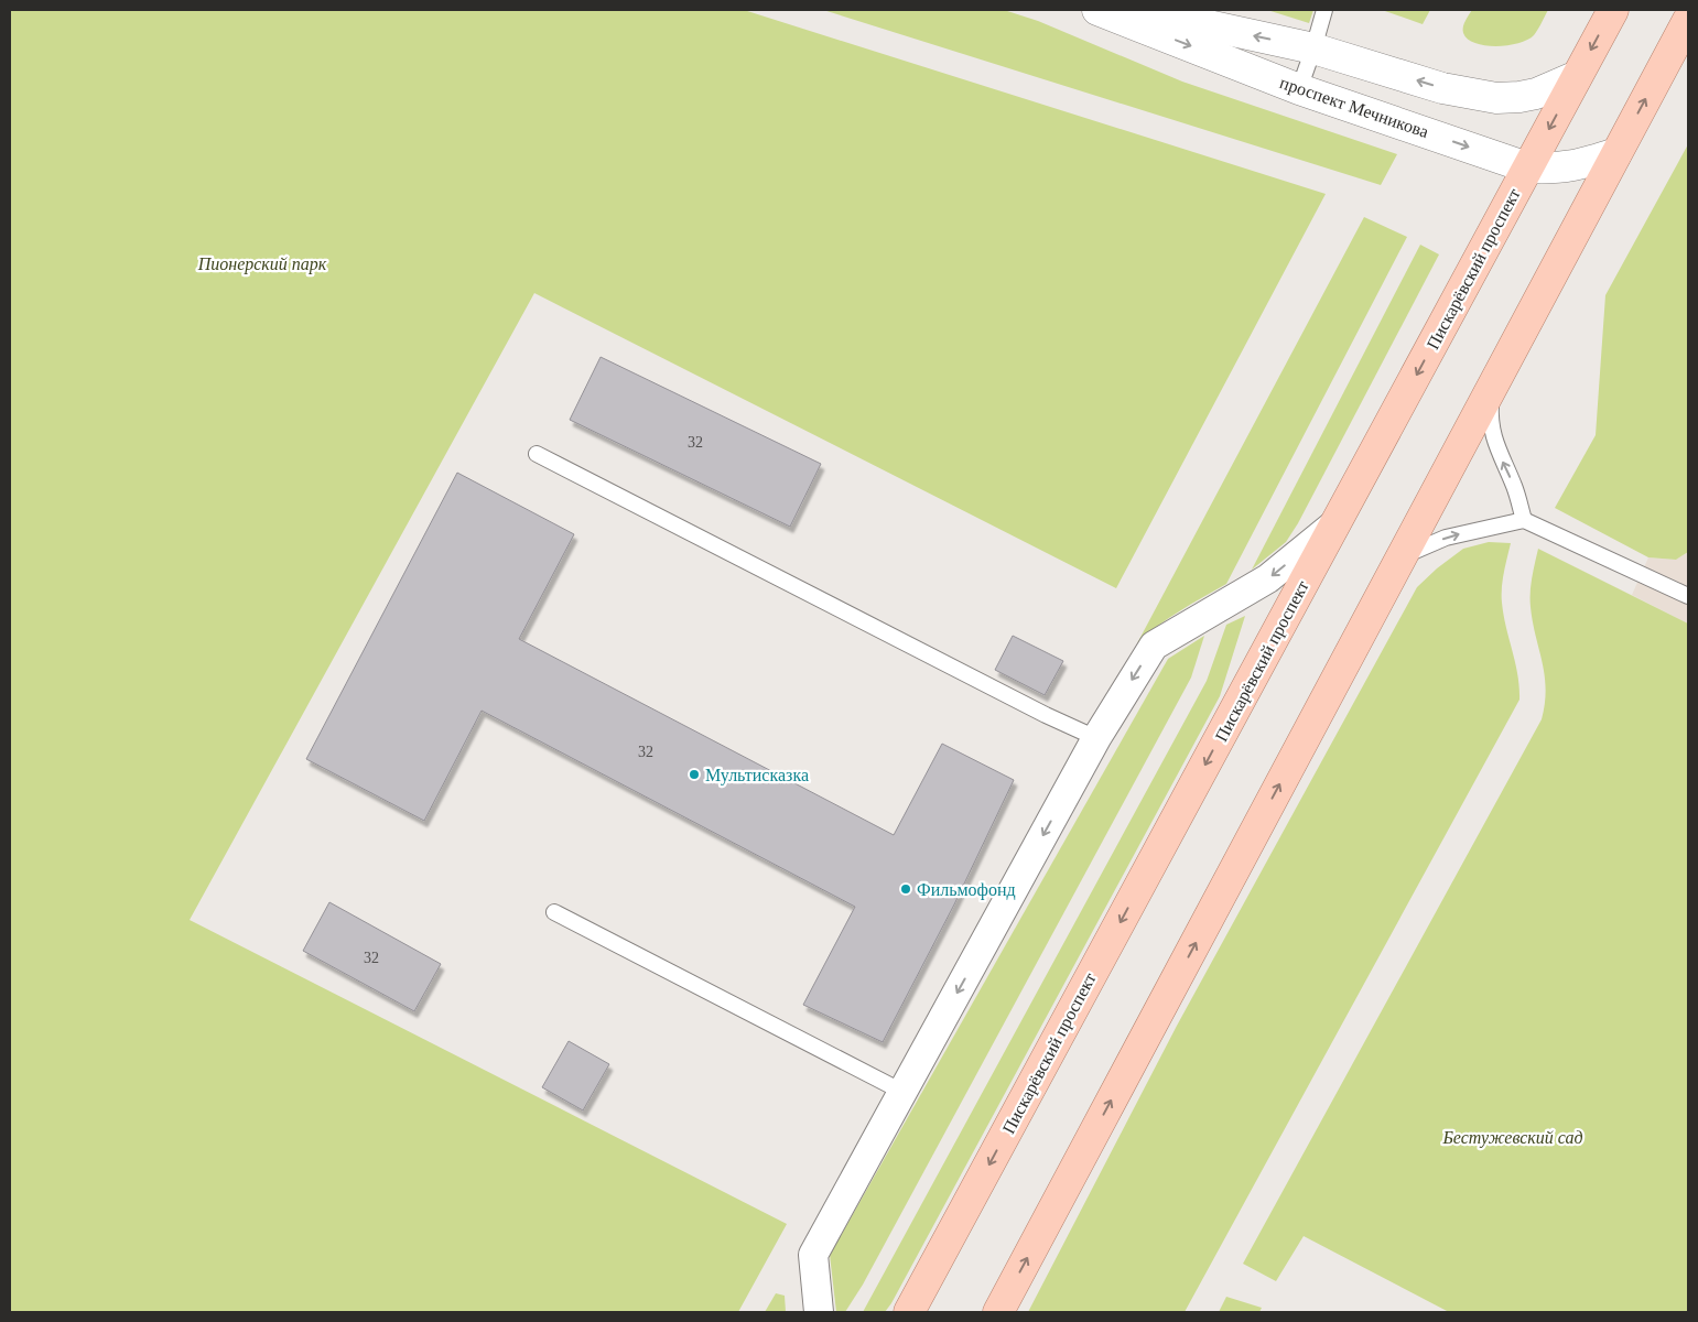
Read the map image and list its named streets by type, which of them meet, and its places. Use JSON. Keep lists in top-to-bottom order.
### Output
{
  "streets": {
    "main road": ["Пискарёвский проспект"],
    "street": ["проспект Мечникова"]
  },
  "crossings": [
    ["проспект Мечникова", "Пискарёвский проспект"]
  ],
  "parks": ["Пионерский парк", "Бестужевский сад"],
  "places": ["Мультисказка", "Фильмофонд"],
  "house_numbers": ["32", "32", "32"]
}
